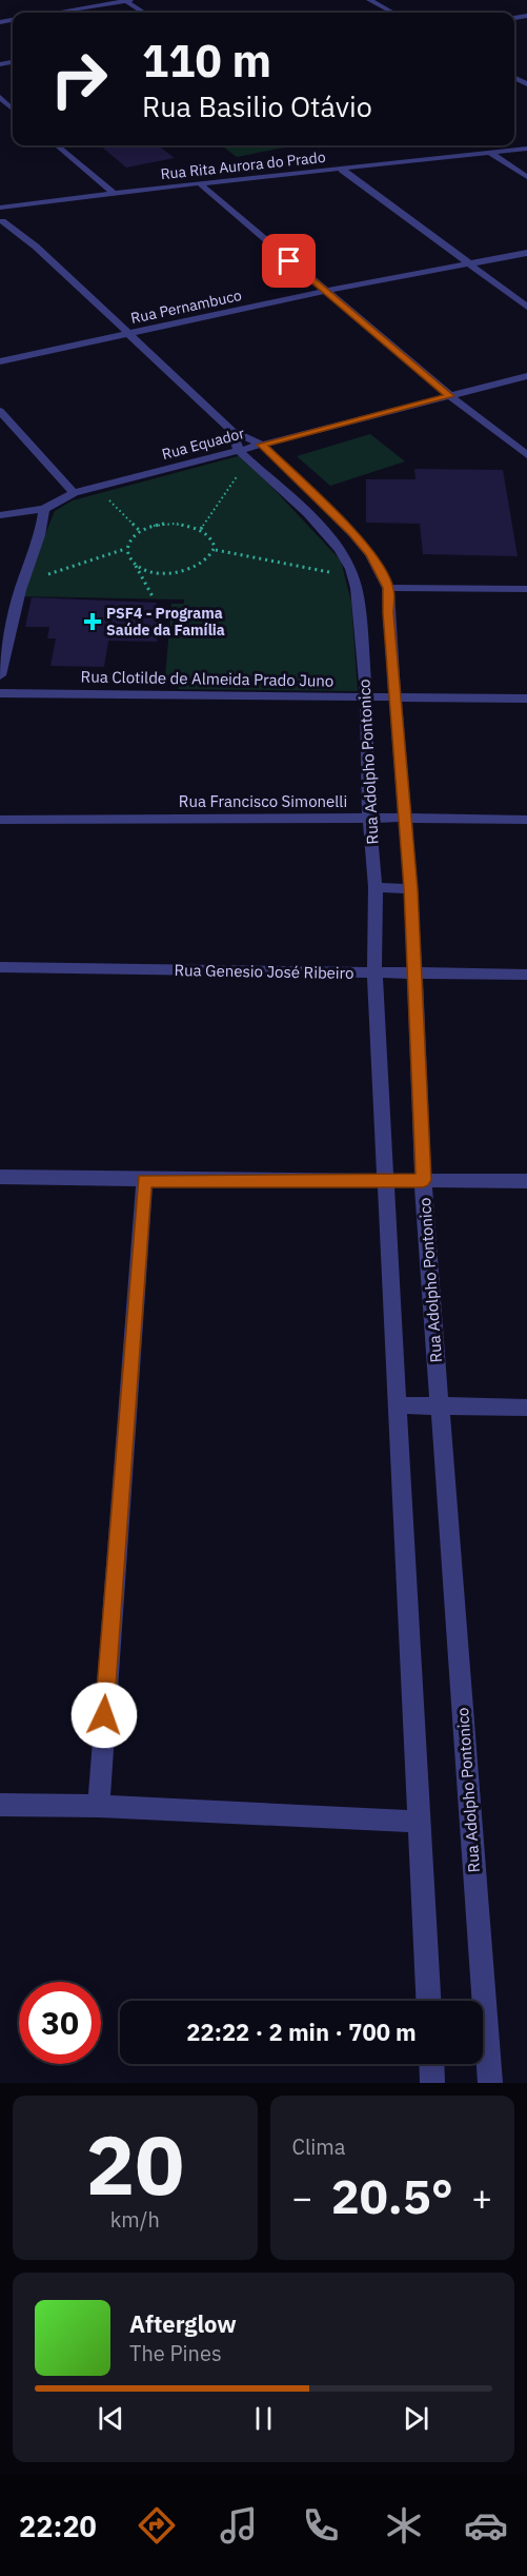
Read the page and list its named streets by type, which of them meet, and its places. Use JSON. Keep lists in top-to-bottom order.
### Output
{
  "streets": {
    "street": [
      "Rua Rita Aurora do Prado",
      "Rua Pernambuco",
      "Rua Equador",
      "Rua Clotilde de Almeida Prado Juno",
      "Rua Adolpho Pontonico",
      "Rua Francisco Simonelli",
      "Rua Genesio José Ribeiro"
    ]
  },
  "crossings": [
    ["Rua Pernambuco", "Rua Adolpho Pontonico"],
    ["Rua Equador", "Rua Adolpho Pontonico"],
    ["Rua Clotilde de Almeida Prado Juno", "Rua Adolpho Pontonico"],
    ["Rua Adolpho Pontonico", "Rua Francisco Simonelli"],
    ["Rua Adolpho Pontonico", "Rua Genesio José Ribeiro"]
  ],
  "places": {
    "health": ["PSF4 - Programa Saúde da Família"]
  },
  "page": {
    "turn": ["110 m", "Rua Basilio Otávio"],
    "limit": "30",
    "trip": "22:22 · 2 min · 700 m",
    "tile": [
      ["20", "km/h"],
      "Clima"
    ],
    "heat": ["−", "20.5°", "+"],
    "song": ["Afterglow", "The Pines"],
    "tabs": "22:20"
  }
}
